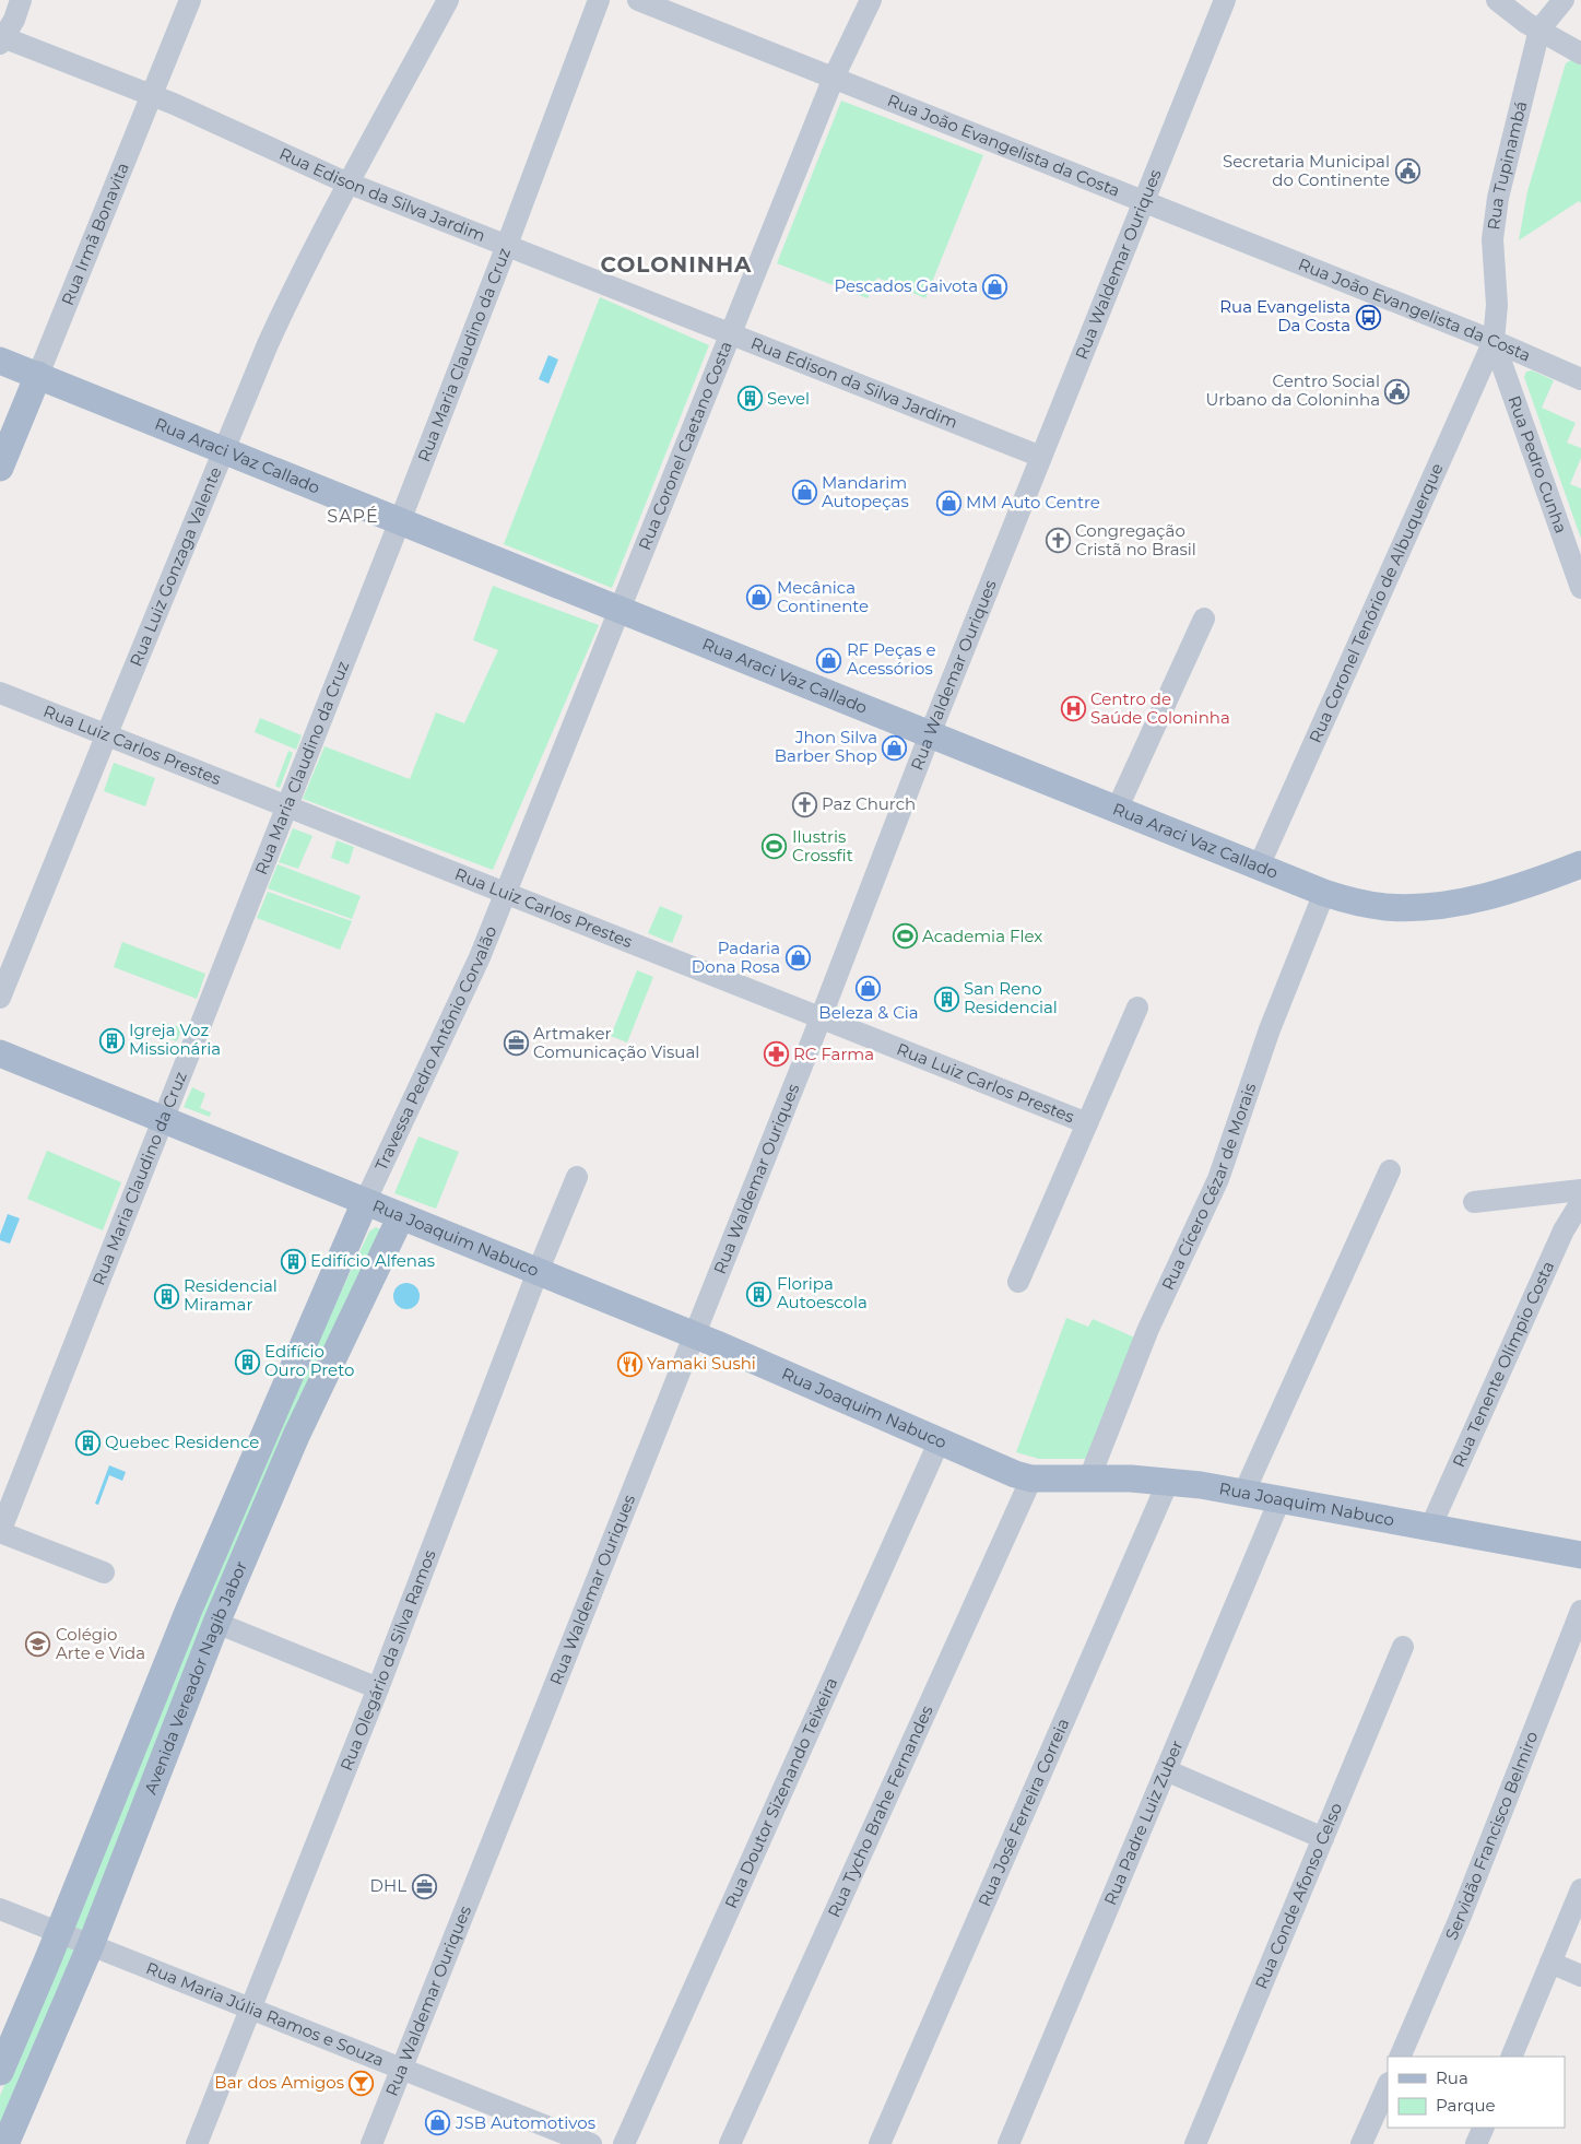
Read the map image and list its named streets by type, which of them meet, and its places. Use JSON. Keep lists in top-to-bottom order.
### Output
{
  "streets": {
    "main road": [
      "Rua Irmã Bonavita",
      "Rua Araci Vaz Callado",
      "Rua Joaquim Nabuco",
      "Avenida Vereador Nagib Jabor"
    ],
    "street": [
      "Rua João Evangelista da Costa",
      "Rua Tupinambá",
      "Rua Edison da Silva Jardim",
      "Rua Waldemar Ouriques",
      "Rua Maria Claudino da Cruz",
      "Rua Coronel Caetano Costa",
      "Rua Pedro Cunha",
      "Rua Luiz Gonzaga Valente",
      "Rua Coronel Tenório de Albuquerque",
      "Rua Luiz Carlos Prestes",
      "Travessa Pedro Antônio Corvalão",
      "Rua Cícero Cézar de Morais",
      "Rua Tenente Olímpio Costa",
      "Rua Olegário da Silva Ramos",
      "Rua Doutor Sizenando Teixeira",
      "Rua Tycho Brahe Fernandes",
      "Rua José Ferreira Correia",
      "Rua Padre Luiz Zuber",
      "Servidão Francisco Belmiro",
      "Rua Conde Afonso Celso",
      "Rua Maria Júlia Ramos e Souza"
    ]
  },
  "crossings": [
    ["Rua João Evangelista da Costa", "Rua Tupinambá"],
    ["Rua João Evangelista da Costa", "Rua Waldemar Ouriques"],
    ["Rua João Evangelista da Costa", "Rua Coronel Caetano Costa"],
    ["Rua João Evangelista da Costa", "Rua Pedro Cunha"],
    ["Rua João Evangelista da Costa", "Rua Coronel Tenório de Albuquerque"],
    ["Rua Tupinambá", "Rua Pedro Cunha"],
    ["Rua Tupinambá", "Rua Coronel Tenório de Albuquerque"],
    ["Rua Edison da Silva Jardim", "Rua Irmã Bonavita"],
    ["Rua Edison da Silva Jardim", "Rua Waldemar Ouriques"],
    ["Rua Edison da Silva Jardim", "Rua Maria Claudino da Cruz"],
    ["Rua Edison da Silva Jardim", "Rua Coronel Caetano Costa"],
    ["Rua Edison da Silva Jardim", "Rua Luiz Gonzaga Valente"],
    ["Rua Irmã Bonavita", "Rua Araci Vaz Callado"],
    ["Rua Waldemar Ouriques", "Rua Araci Vaz Callado"],
    ["Rua Waldemar Ouriques", "Rua Luiz Carlos Prestes"],
    ["Rua Waldemar Ouriques", "Rua Joaquim Nabuco"],
    ["Rua Waldemar Ouriques", "Rua Maria Júlia Ramos e Souza"],
    ["Rua Maria Claudino da Cruz", "Rua Araci Vaz Callado"],
    ["Rua Maria Claudino da Cruz", "Rua Luiz Carlos Prestes"],
    ["Rua Maria Claudino da Cruz", "Rua Joaquim Nabuco"],
    ["Rua Coronel Caetano Costa", "Rua Araci Vaz Callado"],
    ["Rua Coronel Caetano Costa", "Rua Luiz Carlos Prestes"],
    ["Rua Coronel Caetano Costa", "Travessa Pedro Antônio Corvalão"],
    ["Rua Araci Vaz Callado", "Rua Luiz Gonzaga Valente"],
    ["Rua Araci Vaz Callado", "Rua Coronel Tenório de Albuquerque"],
    ["Rua Araci Vaz Callado", "Rua Cícero Cézar de Morais"],
    ["Rua Pedro Cunha", "Rua Coronel Tenório de Albuquerque"],
    ["Rua Luiz Gonzaga Valente", "Rua Luiz Carlos Prestes"],
    ["Rua Luiz Carlos Prestes", "Travessa Pedro Antônio Corvalão"],
    ["Travessa Pedro Antônio Corvalão", "Rua Joaquim Nabuco"],
    ["Travessa Pedro Antônio Corvalão", "Avenida Vereador Nagib Jabor"],
    ["Rua Cícero Cézar de Morais", "Rua Joaquim Nabuco"],
    ["Rua Joaquim Nabuco", "Rua Tenente Olímpio Costa"],
    ["Rua Joaquim Nabuco", "Rua Olegário da Silva Ramos"],
    ["Rua Joaquim Nabuco", "Avenida Vereador Nagib Jabor"],
    ["Rua Joaquim Nabuco", "Rua Doutor Sizenando Teixeira"],
    ["Rua Joaquim Nabuco", "Rua Tycho Brahe Fernandes"],
    ["Rua Joaquim Nabuco", "Rua José Ferreira Correia"],
    ["Rua Joaquim Nabuco", "Rua Padre Luiz Zuber"],
    ["Rua Olegário da Silva Ramos", "Rua Maria Júlia Ramos e Souza"],
    ["Avenida Vereador Nagib Jabor", "Rua Maria Júlia Ramos e Souza"]
  ],
  "districts": ["COLONINHA", "SAPÉ"],
  "places": {
    "public building": ["Secretaria Municipal do Continente", "Centro Social Urbano da Coloninha"],
    "shop": [
      "Pescados Gaivota",
      "Mandarim Autopeças",
      "MM Auto Centre",
      "Mecânica Continente",
      "RF Peças e Acessórios",
      "Jhon Silva Barber Shop",
      "Padaria Dona Rosa",
      "Beleza & Cia",
      "JSB Automotivos"
    ],
    "bus stop": ["Rua Evangelista Da Costa"],
    "building": [
      "Sevel",
      "San Reno Residencial",
      "Igreja Voz Missionária",
      "Edifício Alfenas",
      "Floripa Autoescola",
      "Residencial Miramar",
      "Edifício Ouro Preto",
      "Quebec Residence"
    ],
    "church": ["Congregação Cristã no Brasil", "Paz Church"],
    "hospital": ["Centro de Saúde Coloninha"],
    "sports": ["Ilustris Crossfit", "Academia Flex"],
    "office": ["Artmaker Comunicação Visual", "DHL"],
    "pharmacy": ["RC Farma"],
    "restaurant": ["Yamaki Sushi"],
    "school or university": ["Colégio Arte e Vida"],
    "bar": ["Bar dos Amigos"]
  },
  "legend": ["Rua", "Parque"]
}
